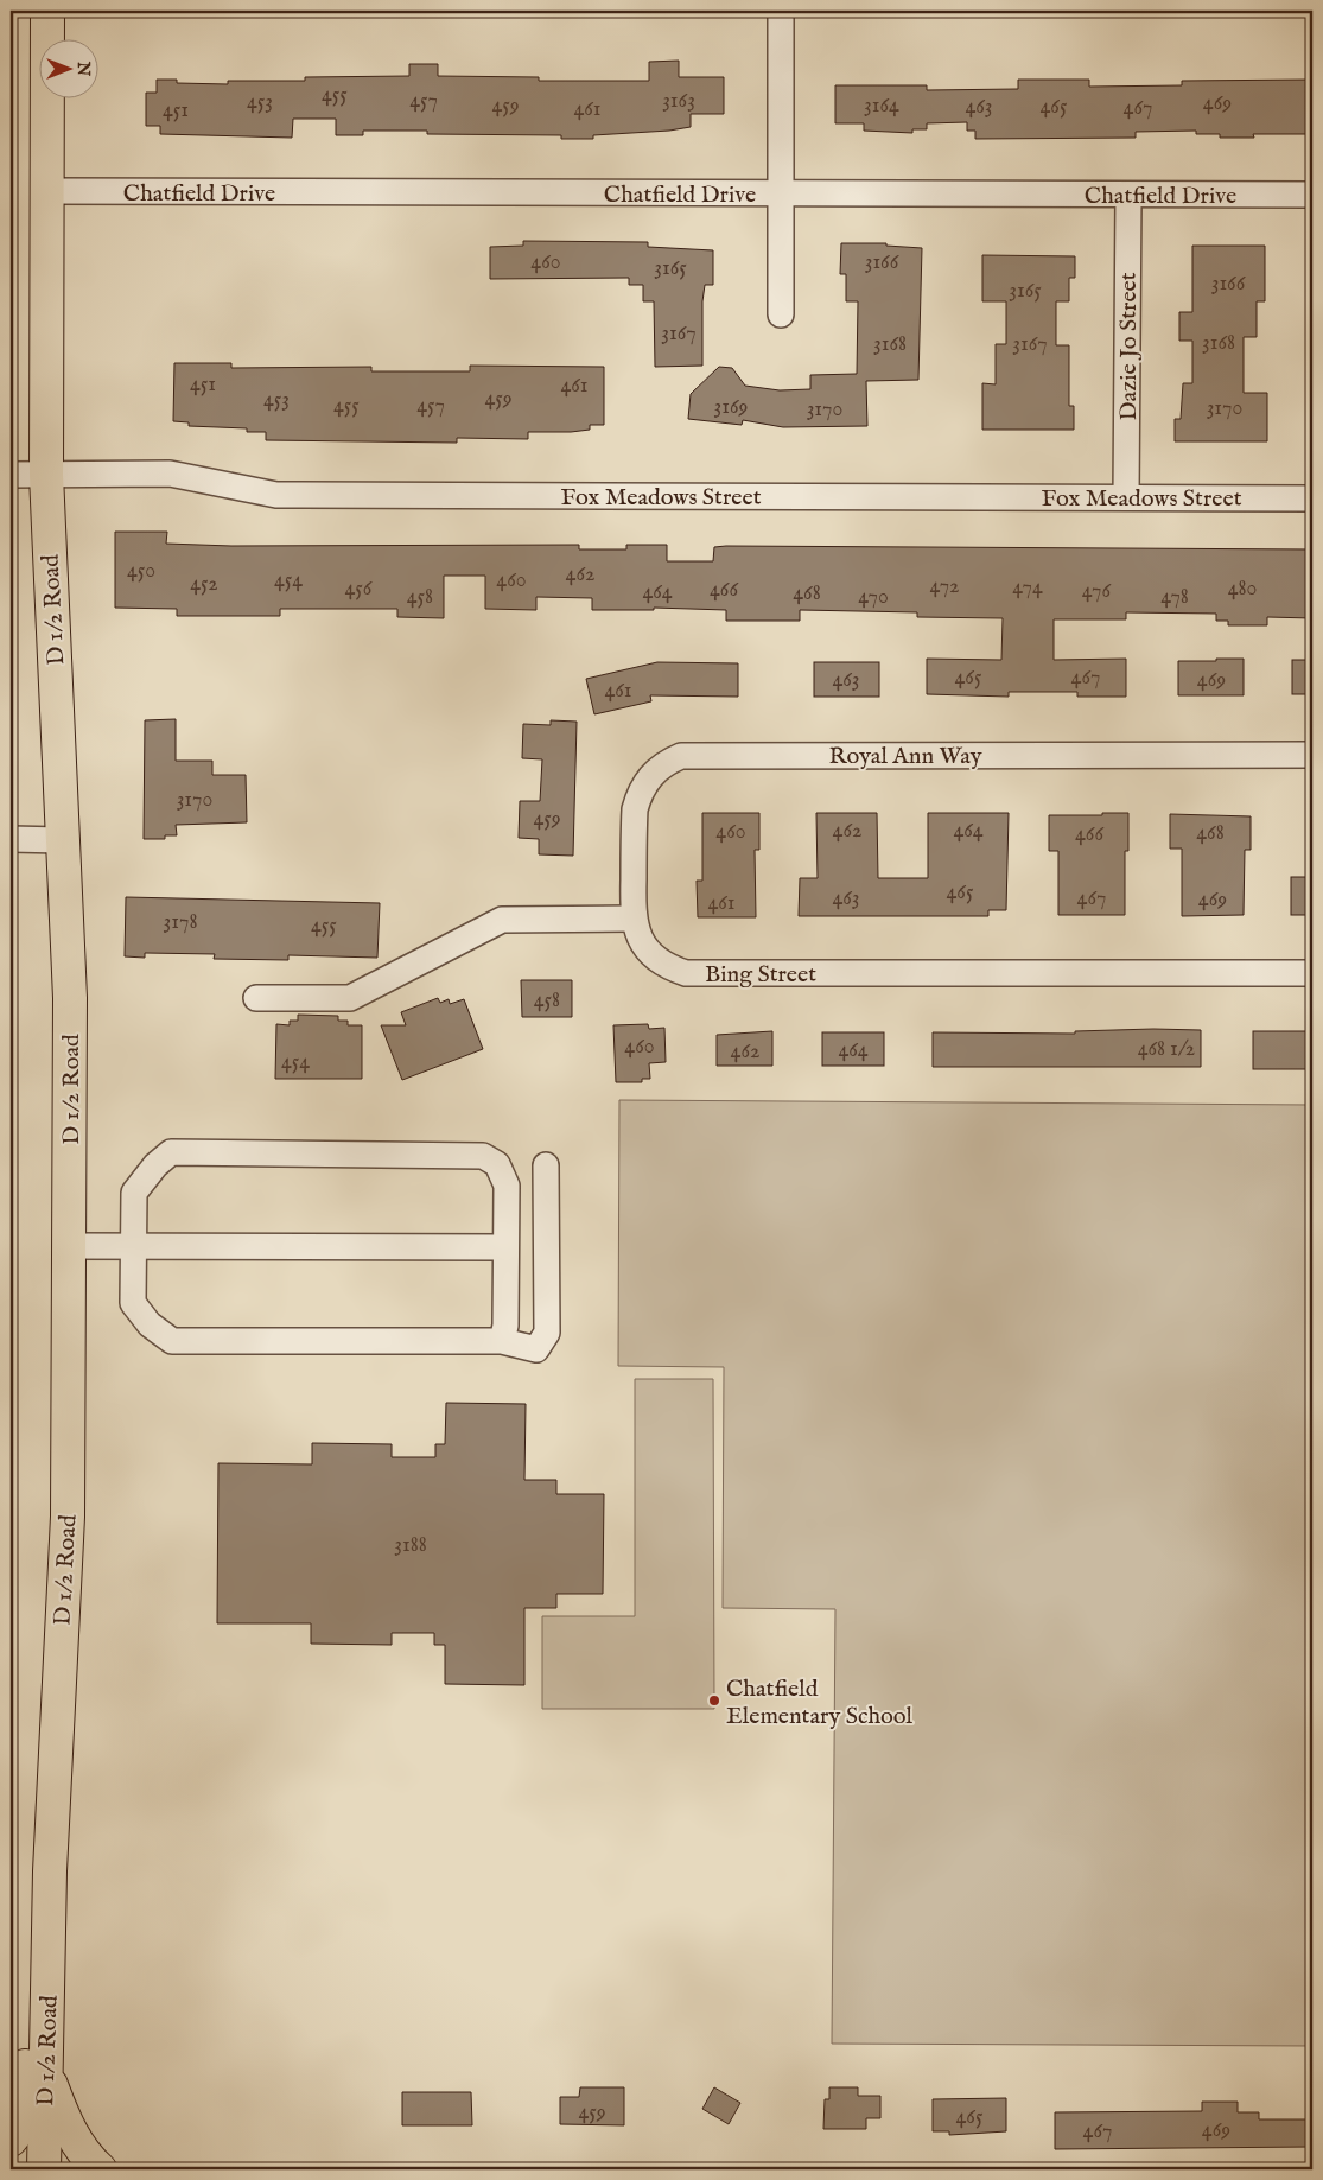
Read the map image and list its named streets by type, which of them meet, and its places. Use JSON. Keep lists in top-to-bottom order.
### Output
{
  "streets": {
    "main road": ["D 1/2 Road"],
    "street": [
      "Chatfield Drive",
      "Dazie Jo Street",
      "Fox Meadows Street",
      "Royal Ann Way",
      "Bing Street"
    ]
  },
  "crossings": [
    ["Chatfield Drive", "Dazie Jo Street"],
    ["Chatfield Drive", "D 1/2 Road"],
    ["Dazie Jo Street", "Fox Meadows Street"],
    ["Fox Meadows Street", "D 1/2 Road"],
    ["Royal Ann Way", "Bing Street"]
  ],
  "places": ["Chatfield Elementary School"],
  "house_numbers": [
    "455",
    "457",
    "3163",
    "453",
    "469",
    "459",
    "3164",
    "463",
    "465",
    "467",
    "461",
    "451",
    "460",
    "3166",
    "3165",
    "3166",
    "3165",
    "3167",
    "3168",
    "3168",
    "3167",
    "451",
    "461",
    "459",
    "453",
    "455",
    "457",
    "3169",
    "3170",
    "3170",
    "450",
    "462",
    "454",
    "460",
    "452",
    "472",
    "474",
    "456",
    "480",
    "466",
    "476",
    "464",
    "468",
    "458",
    "470",
    "478",
    "465",
    "467",
    "463",
    "469",
    "461",
    "3170",
    "459",
    "462",
    "464",
    "460",
    "468",
    "466",
    "465",
    "463",
    "467",
    "469",
    "461",
    "3178",
    "455",
    "458",
    "460",
    "468 1/2",
    "464",
    "462",
    "454",
    "3188",
    "459",
    "465",
    "469",
    "467"
  ],
  "north": "right"
}
